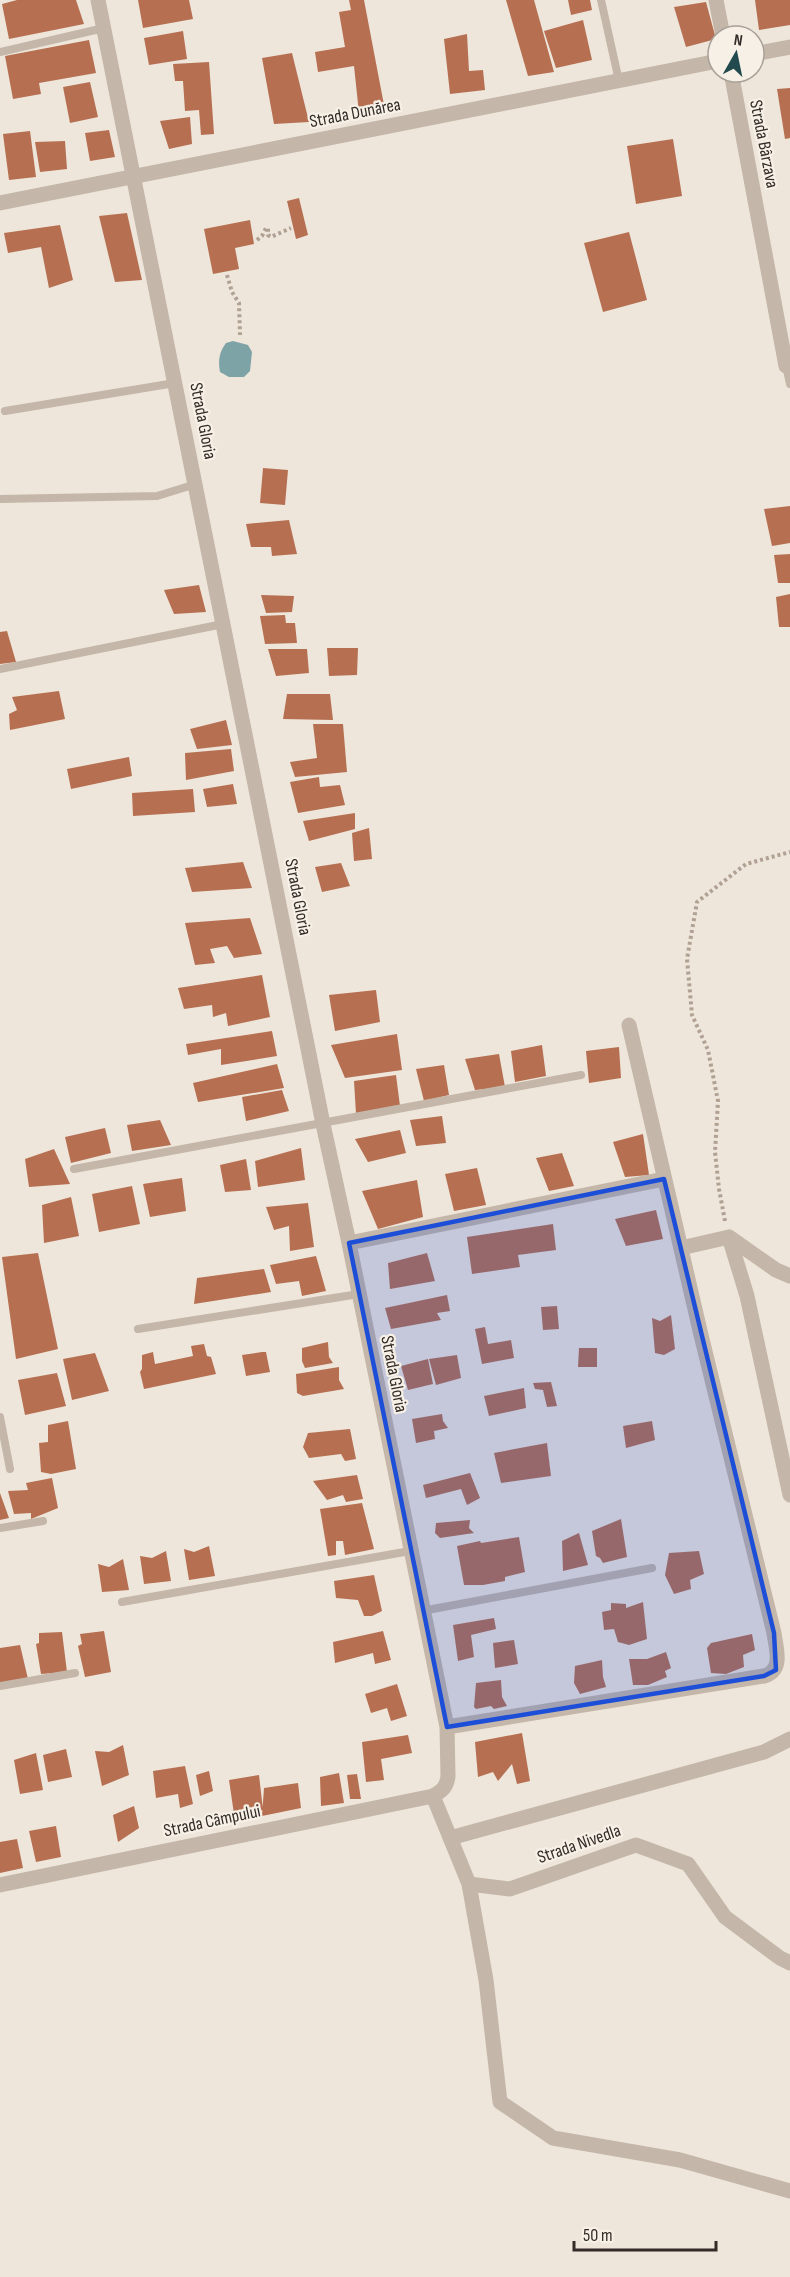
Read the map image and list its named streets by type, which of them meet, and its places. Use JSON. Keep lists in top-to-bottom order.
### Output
{
  "streets": {
    "street": [
      "Strada Dunărea",
      "Strada Bârzava",
      "Strada Gloria",
      "Strada Câmpului",
      "Strada Nivedla"
    ]
  },
  "crossings": [
    ["Strada Dunărea", "Strada Gloria"],
    ["Strada Gloria", "Strada Câmpului"]
  ],
  "scale_bar": "50 m",
  "north": "top"
}
